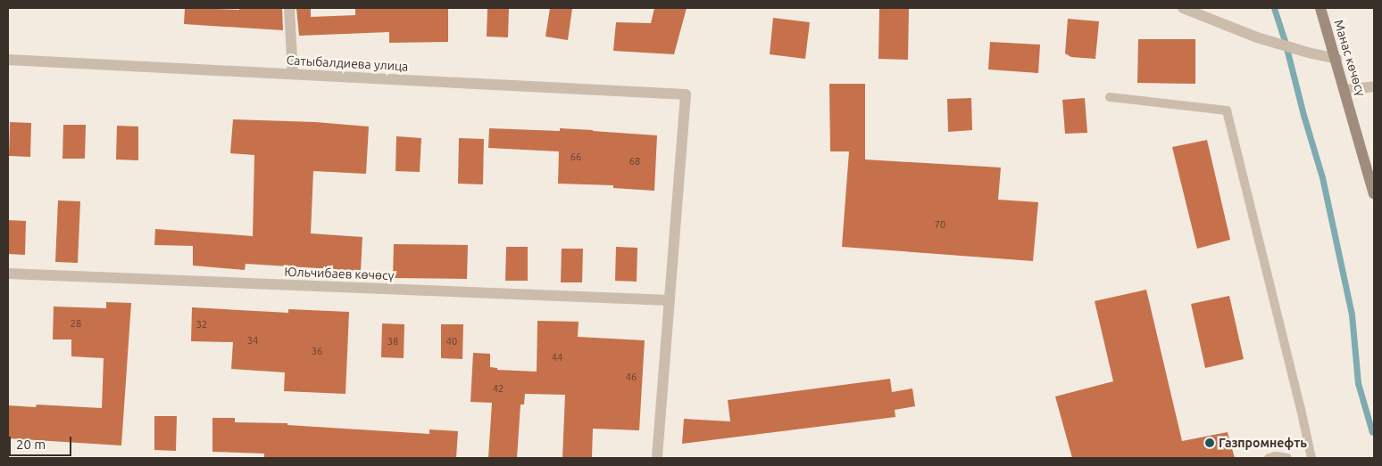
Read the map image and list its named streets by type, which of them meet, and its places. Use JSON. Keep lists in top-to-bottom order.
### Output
{
  "streets": {
    "main road": ["Манас көчөсү"],
    "street": ["Сатыбалдиева улица", "Юльчибаев көчөсү"]
  },
  "crossings": [
    ["Сатыбалдиева улица", "Юльчибаев көчөсү"]
  ],
  "places": ["Газпромнефть"],
  "house_numbers": [
    "66",
    "68",
    "70",
    "28",
    "32",
    "34",
    "38",
    "40",
    "36",
    "44",
    "46",
    "42"
  ],
  "scale_bar": "20 m"
}
